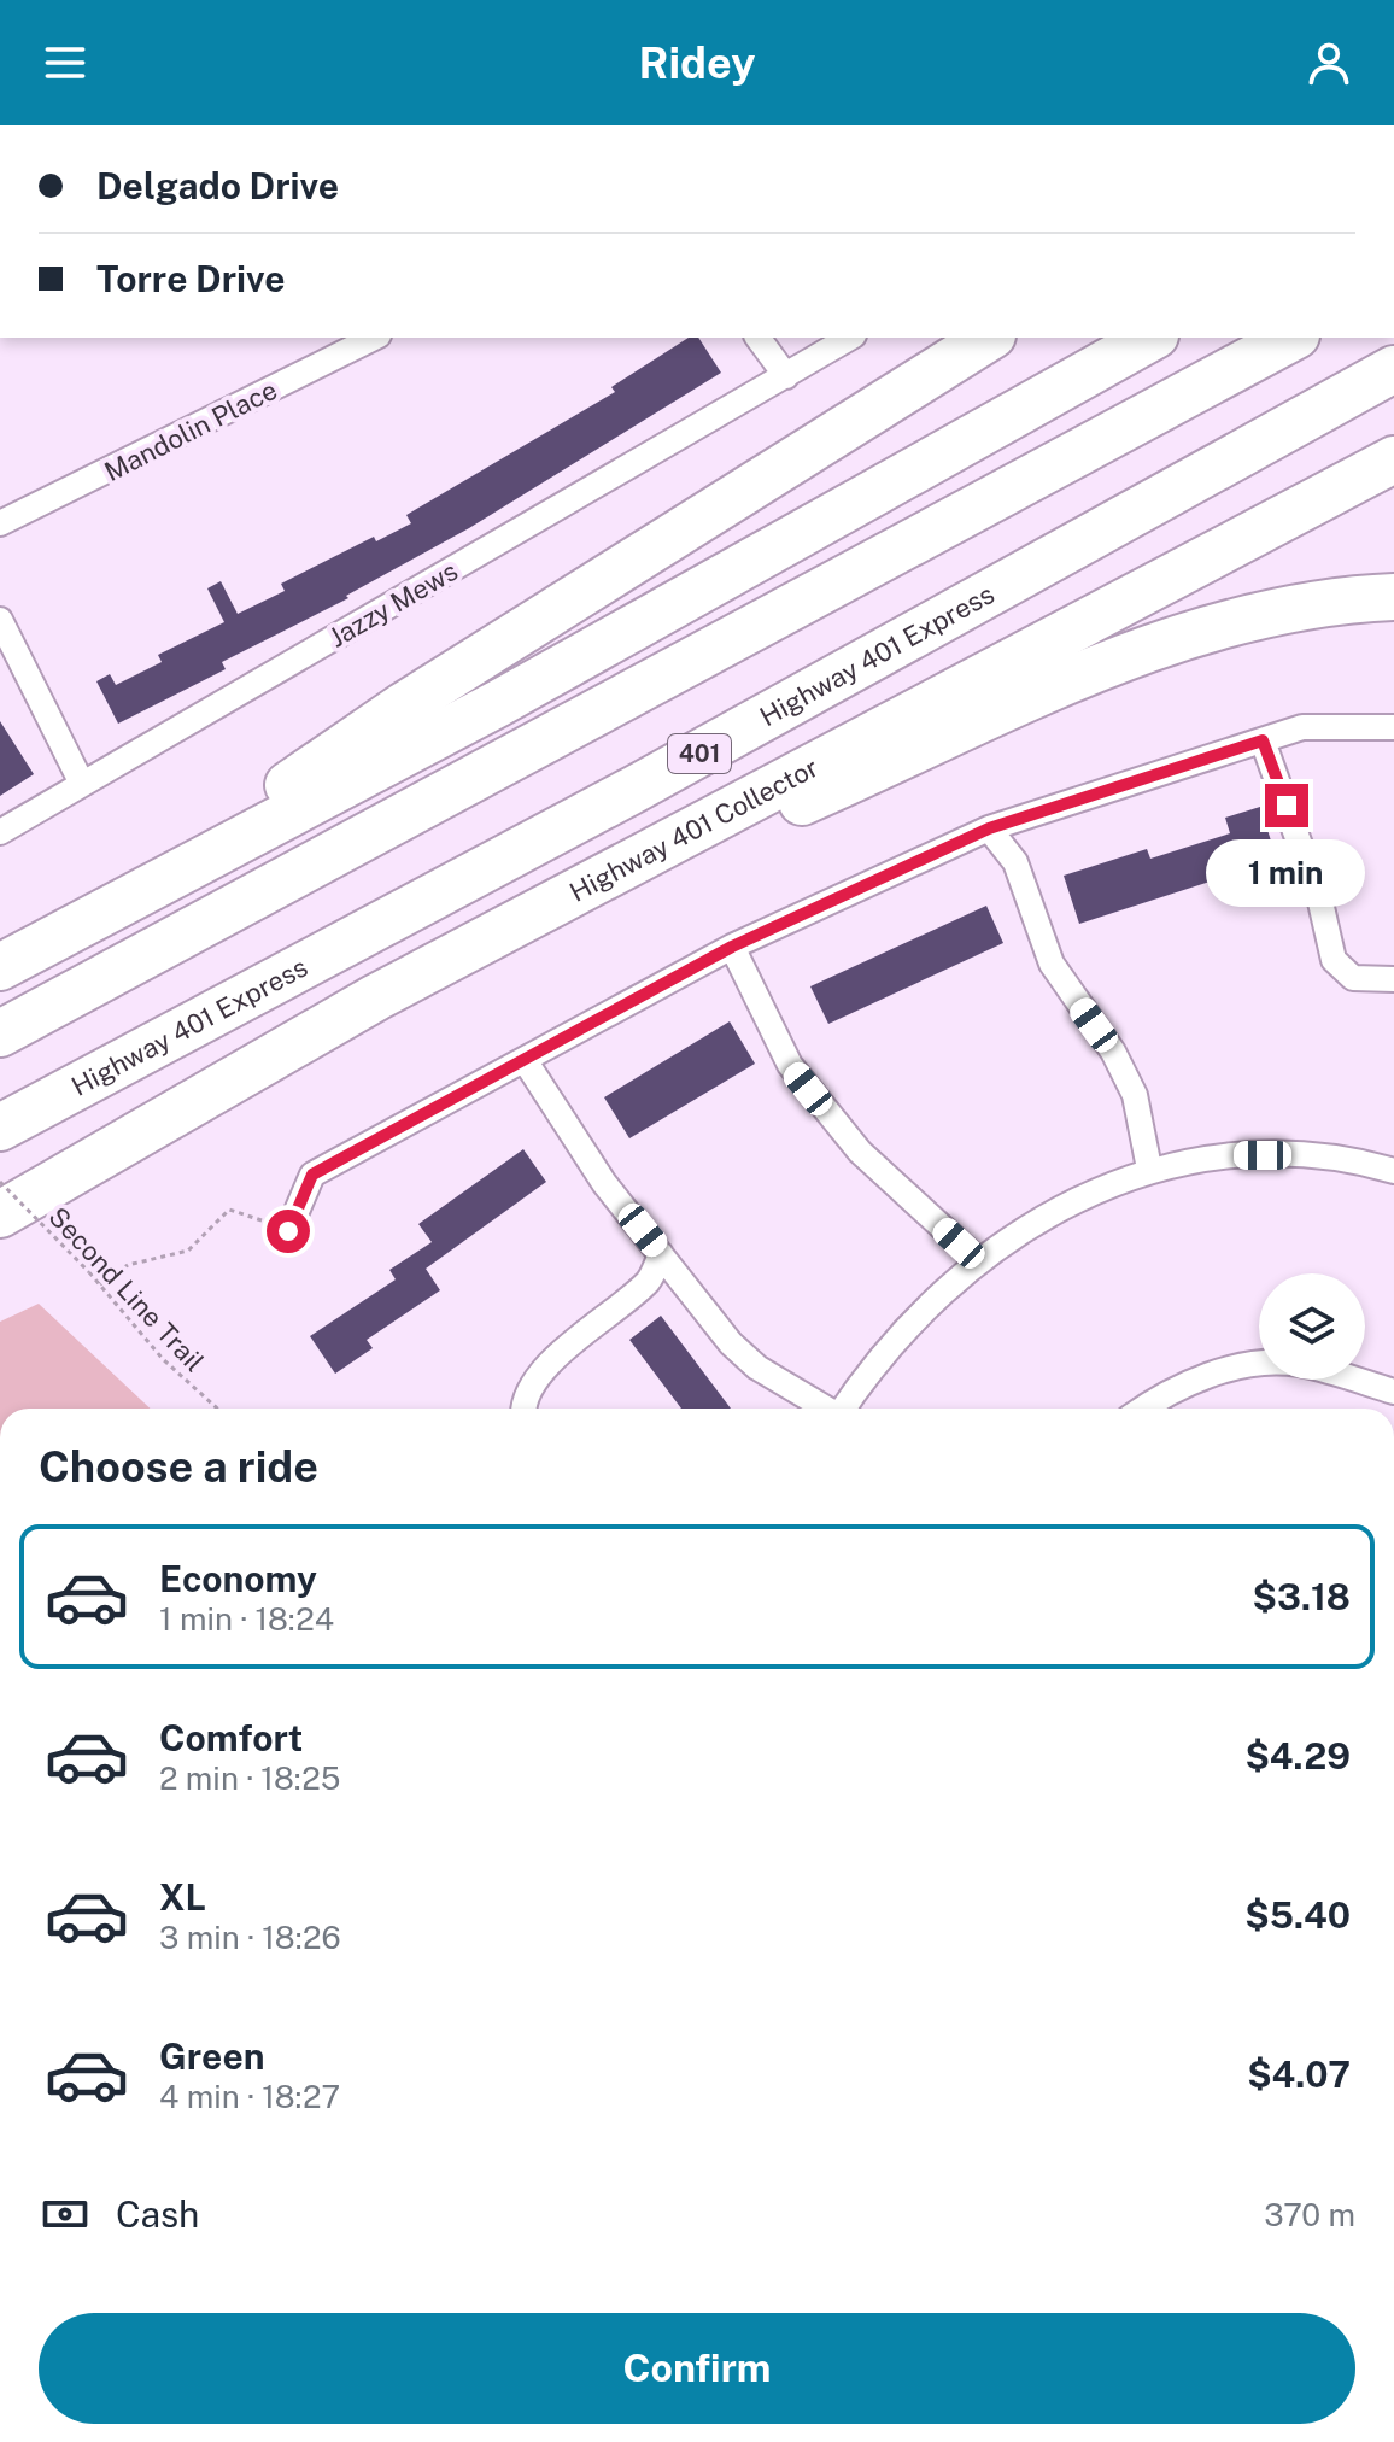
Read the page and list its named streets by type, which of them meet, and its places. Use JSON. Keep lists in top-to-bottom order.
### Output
{
  "streets": {
    "highway": ["Highway 401 Express", "401", "Highway 401 Collector"],
    "street": ["Mandolin Place", "Jazzy Mews"],
    "path": ["Second Line Trail"]
  },
  "page": {
    "header": "Ridey",
    "banner": ["Delgado Drive", "Torre Drive"],
    "bubble": "1 min",
    "heading": "Choose a ride",
    "list": [
      {
        "name": "Economy",
        "note": "1 min · 18:24",
        "value": "$3.18"
      },
      {
        "name": "Comfort",
        "note": "2 min · 18:25",
        "value": "$4.29"
      },
      {
        "name": "XL",
        "note": "3 min · 18:26",
        "value": "$5.40"
      },
      {
        "name": "Green",
        "note": "4 min · 18:27",
        "value": "$4.07"
      }
    ],
    "pay": ["Cash", "370 m"],
    "buttons": "Confirm"
  }
}
